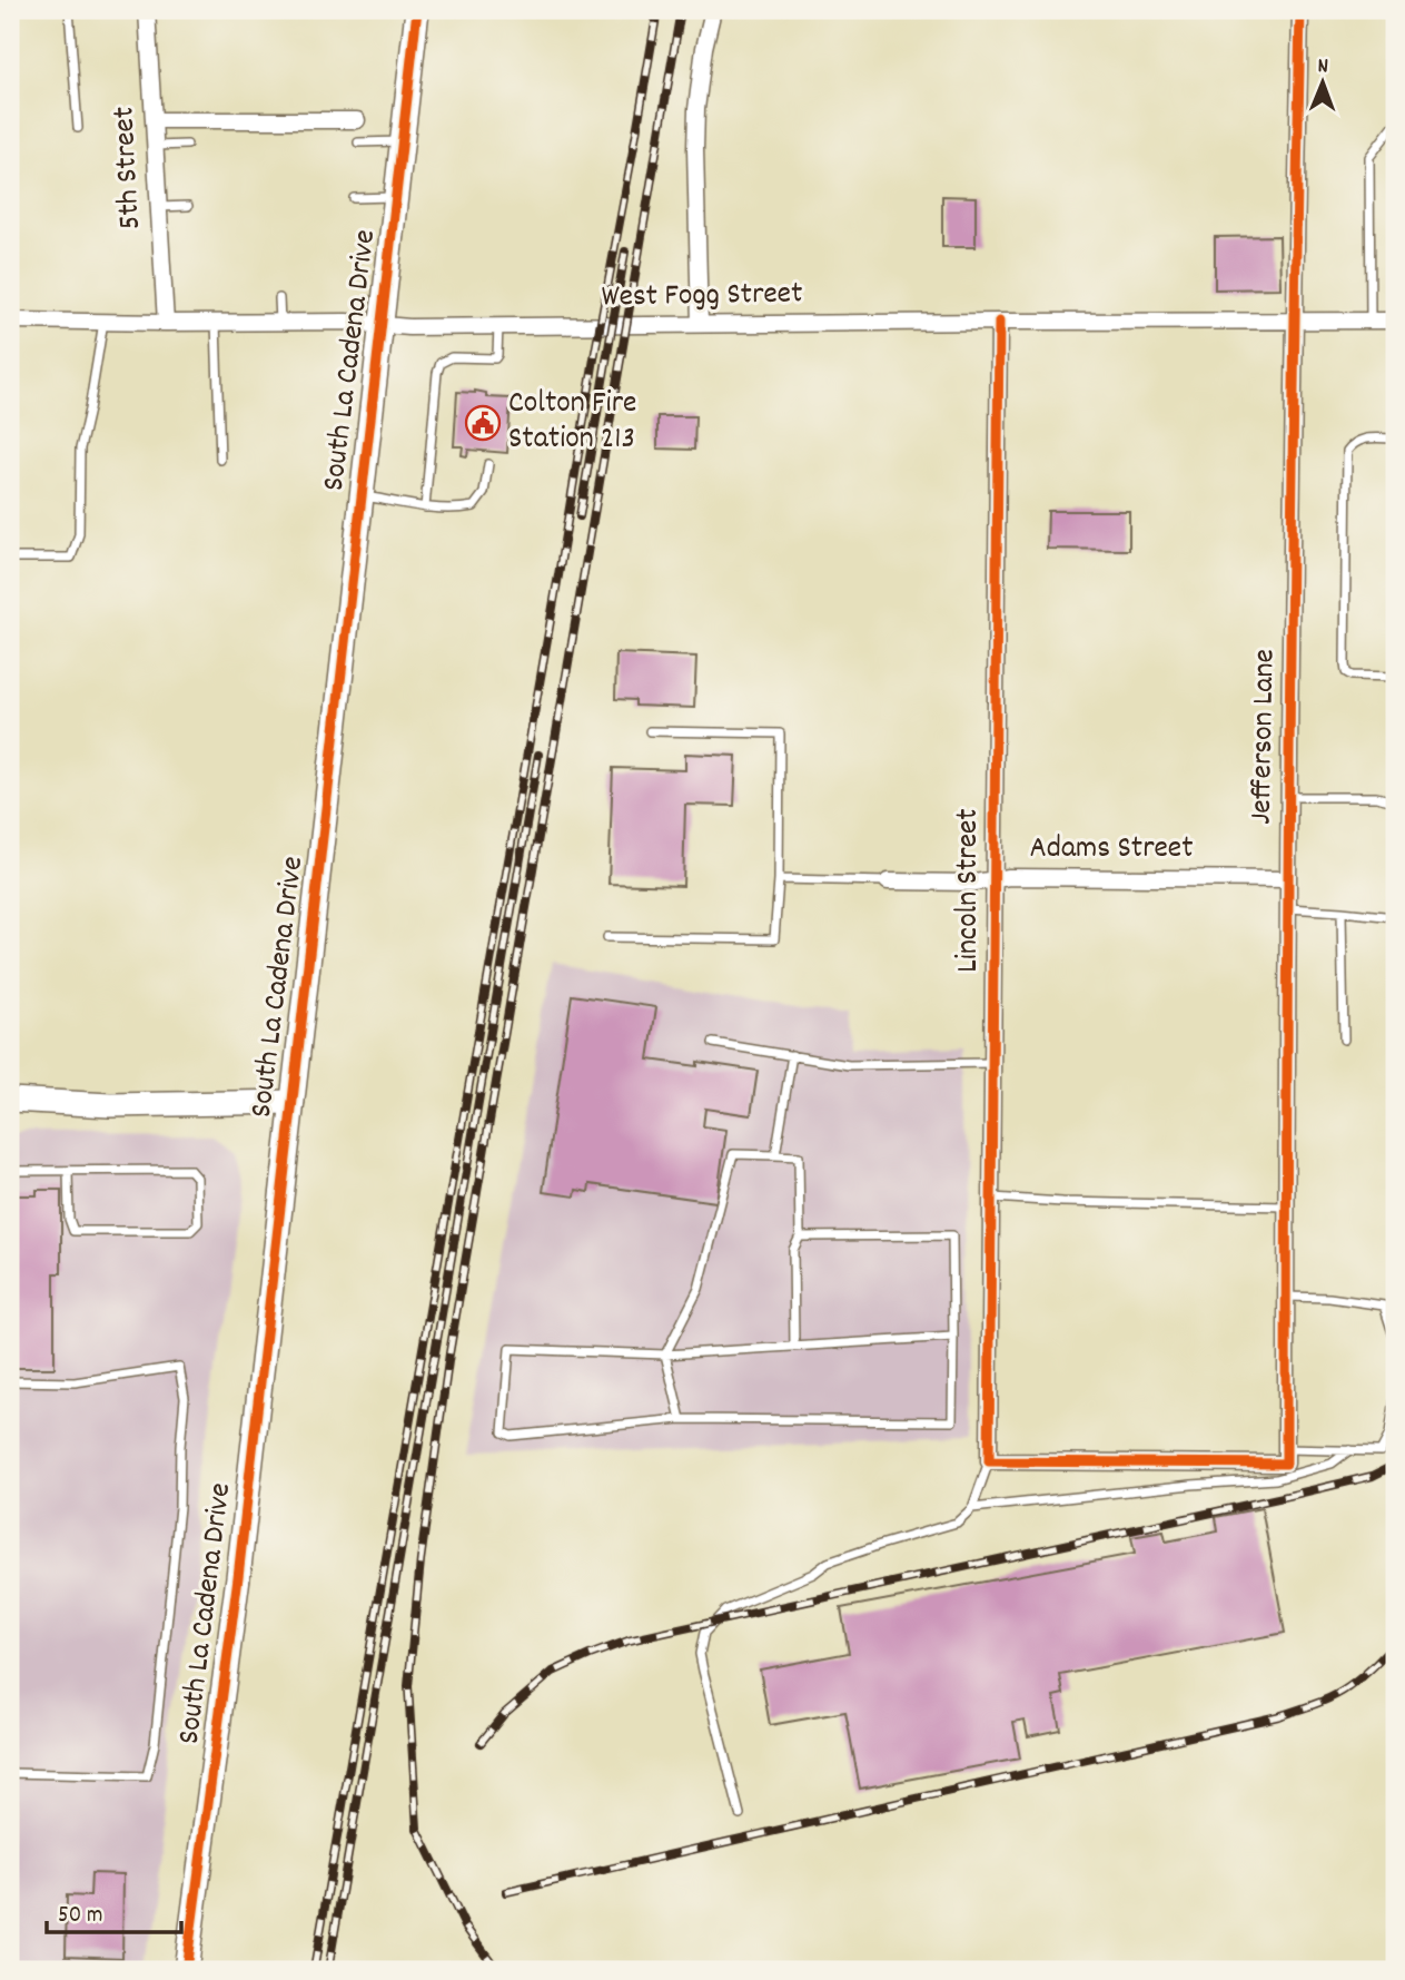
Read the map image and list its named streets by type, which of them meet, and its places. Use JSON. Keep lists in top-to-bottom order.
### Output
{
  "streets": {
    "main road": ["South La Cadena Drive"],
    "street": [
      "5th Street",
      "West Fogg Street",
      "Jefferson Lane",
      "Adams Street",
      "Lincoln Street"
    ]
  },
  "crossings": [
    ["5th Street", "West Fogg Street"],
    ["West Fogg Street", "South La Cadena Drive"],
    ["West Fogg Street", "Jefferson Lane"],
    ["West Fogg Street", "Lincoln Street"],
    ["Jefferson Lane", "Adams Street"],
    ["Adams Street", "Lincoln Street"]
  ],
  "places": {
    "public building": ["Colton Fire Station 213"]
  },
  "scale_bar": "50 m",
  "north": "top"
}
